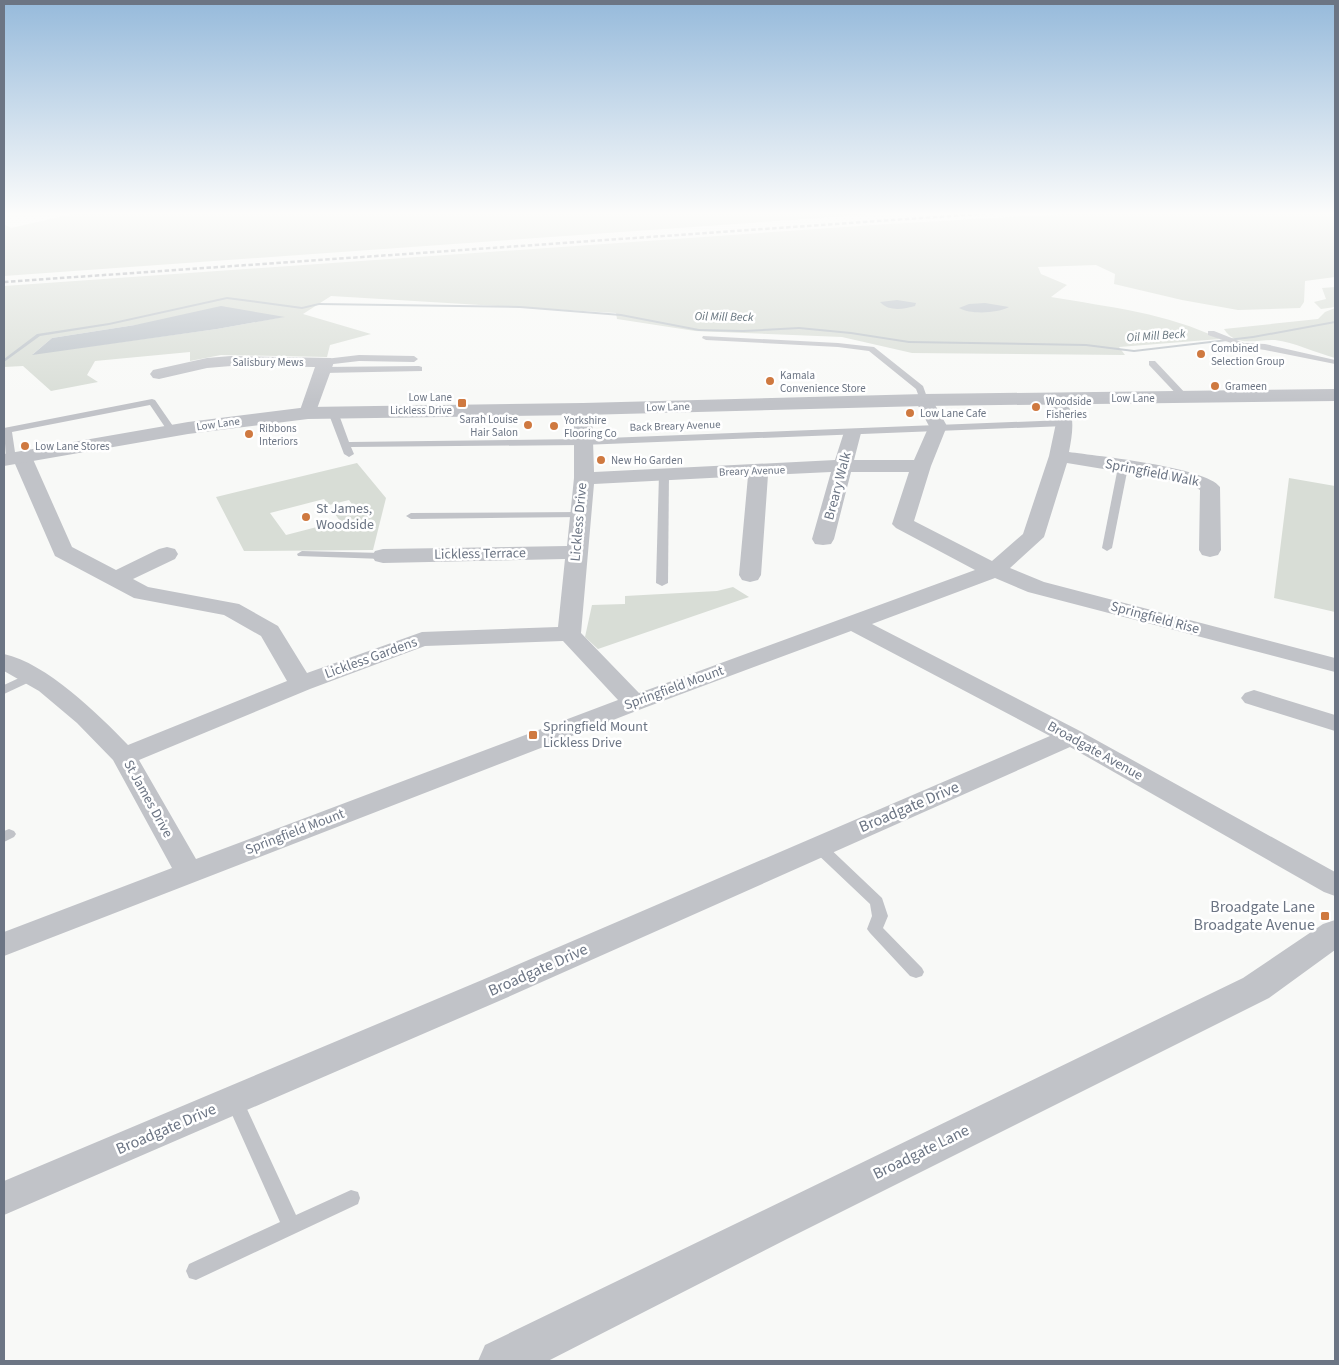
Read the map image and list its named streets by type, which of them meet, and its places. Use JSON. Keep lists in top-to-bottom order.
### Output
{
  "streets": {
    "street": [
      "Salisbury Mews",
      "Low Lane",
      "Breary Avenue",
      "Springfield Walk",
      "Breary Walk",
      "Lickless Drive",
      "Lickless Terrace",
      "Springfield Rise",
      "Lickless Gardens",
      "Springfield Mount",
      "Broadgate Avenue",
      "St James Drive",
      "Broadgate Drive",
      "Broadgate Lane"
    ],
    "lane": ["Back Breary Avenue"]
  },
  "crossings": [
    ["Salisbury Mews", "Low Lane"],
    ["Low Lane", "Lickless Drive"],
    ["Low Lane", "Springfield Mount"],
    ["Back Breary Avenue", "Breary Walk"],
    ["Back Breary Avenue", "Lickless Drive"],
    ["Back Breary Avenue", "Springfield Mount"],
    ["Breary Avenue", "Breary Walk"],
    ["Breary Avenue", "Lickless Drive"],
    ["Breary Avenue", "Springfield Rise"],
    ["Springfield Walk", "Springfield Mount"],
    ["Lickless Drive", "Lickless Terrace"],
    ["Lickless Drive", "Lickless Gardens"],
    ["Springfield Rise", "Springfield Mount"],
    ["Lickless Gardens", "St James Drive"],
    ["Springfield Mount", "Broadgate Avenue"],
    ["Springfield Mount", "St James Drive"],
    ["Broadgate Avenue", "Broadgate Drive"]
  ],
  "water": ["Oil Mill Beck"],
  "places": {
    "other": [
      "Combined Selection Group",
      "Kamala Convenience Store",
      "Grameen",
      "Woodside Fisheries",
      "Low Lane Cafe",
      "Sarah Louise Hair Salon",
      "Yorkshire Flooring Co",
      "Ribbons Interiors",
      "Low Lane Stores",
      "New Ho Garden",
      "St James, Woodside"
    ],
    "transit": ["Low Lane Lickless Drive", "Springfield Mount Lickless Drive", "Broadgate Lane Broadgate Avenue"]
  }
}
